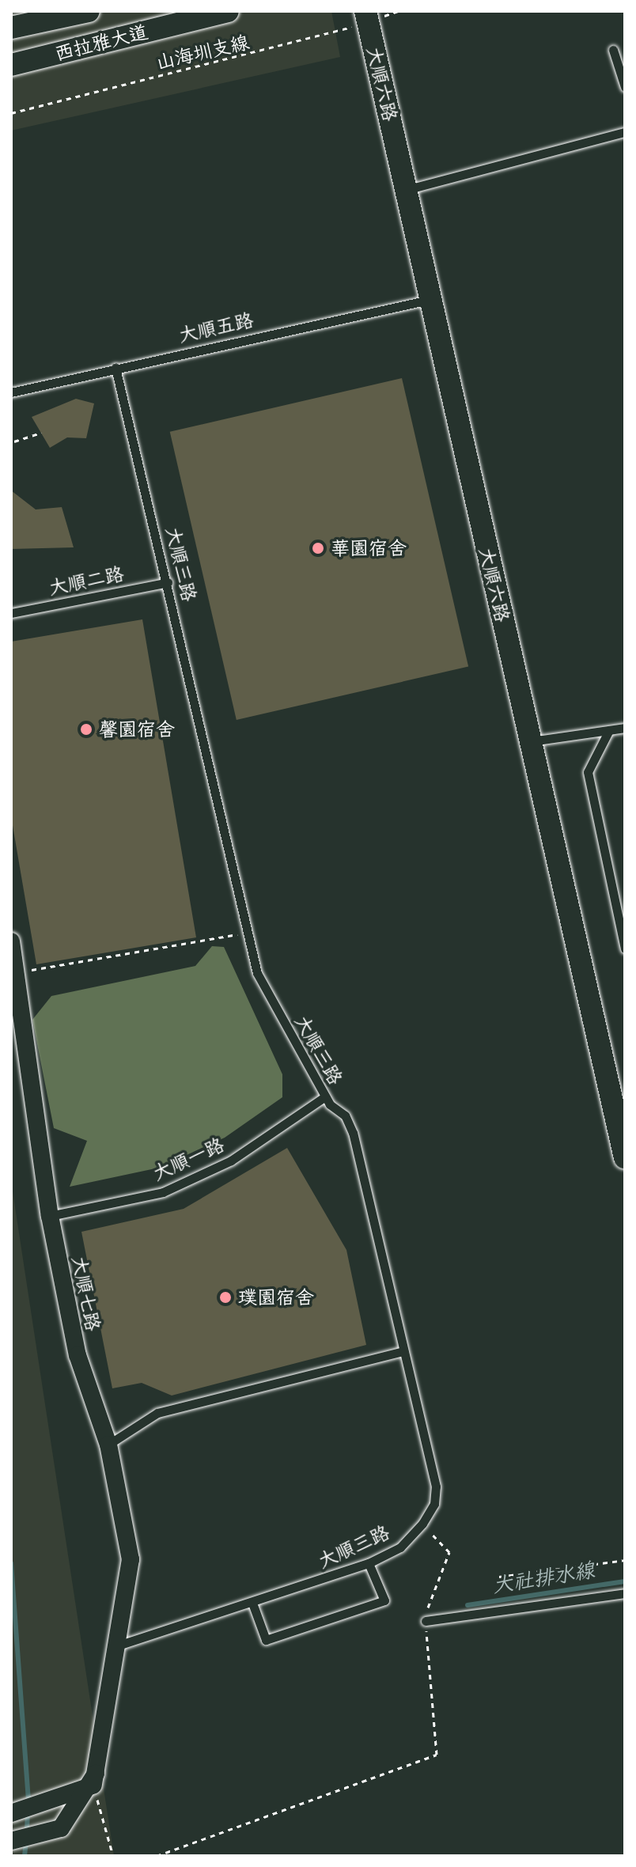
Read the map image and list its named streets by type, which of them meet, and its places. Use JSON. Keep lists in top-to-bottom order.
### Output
{
  "streets": {
    "street": ["西拉雅大道", "大順六路", "大順七路"],
    "lane": [
      "大順五路",
      "大順三路",
      "大順二路",
      "大順一路"
    ],
    "path": ["山海圳支線"]
  },
  "crossings": [
    ["山海圳支線", "大順六路"],
    ["大順六路", "大順五路"],
    ["大順五路", "大順三路"],
    ["大順三路", "大順二路"],
    ["大順三路", "大順一路"],
    ["大順三路", "大順七路"],
    ["大順一路", "大順七路"]
  ],
  "water": ["大社排水線"],
  "places": ["華園宿舍", "馨園宿舍", "璞園宿舍"]
}
